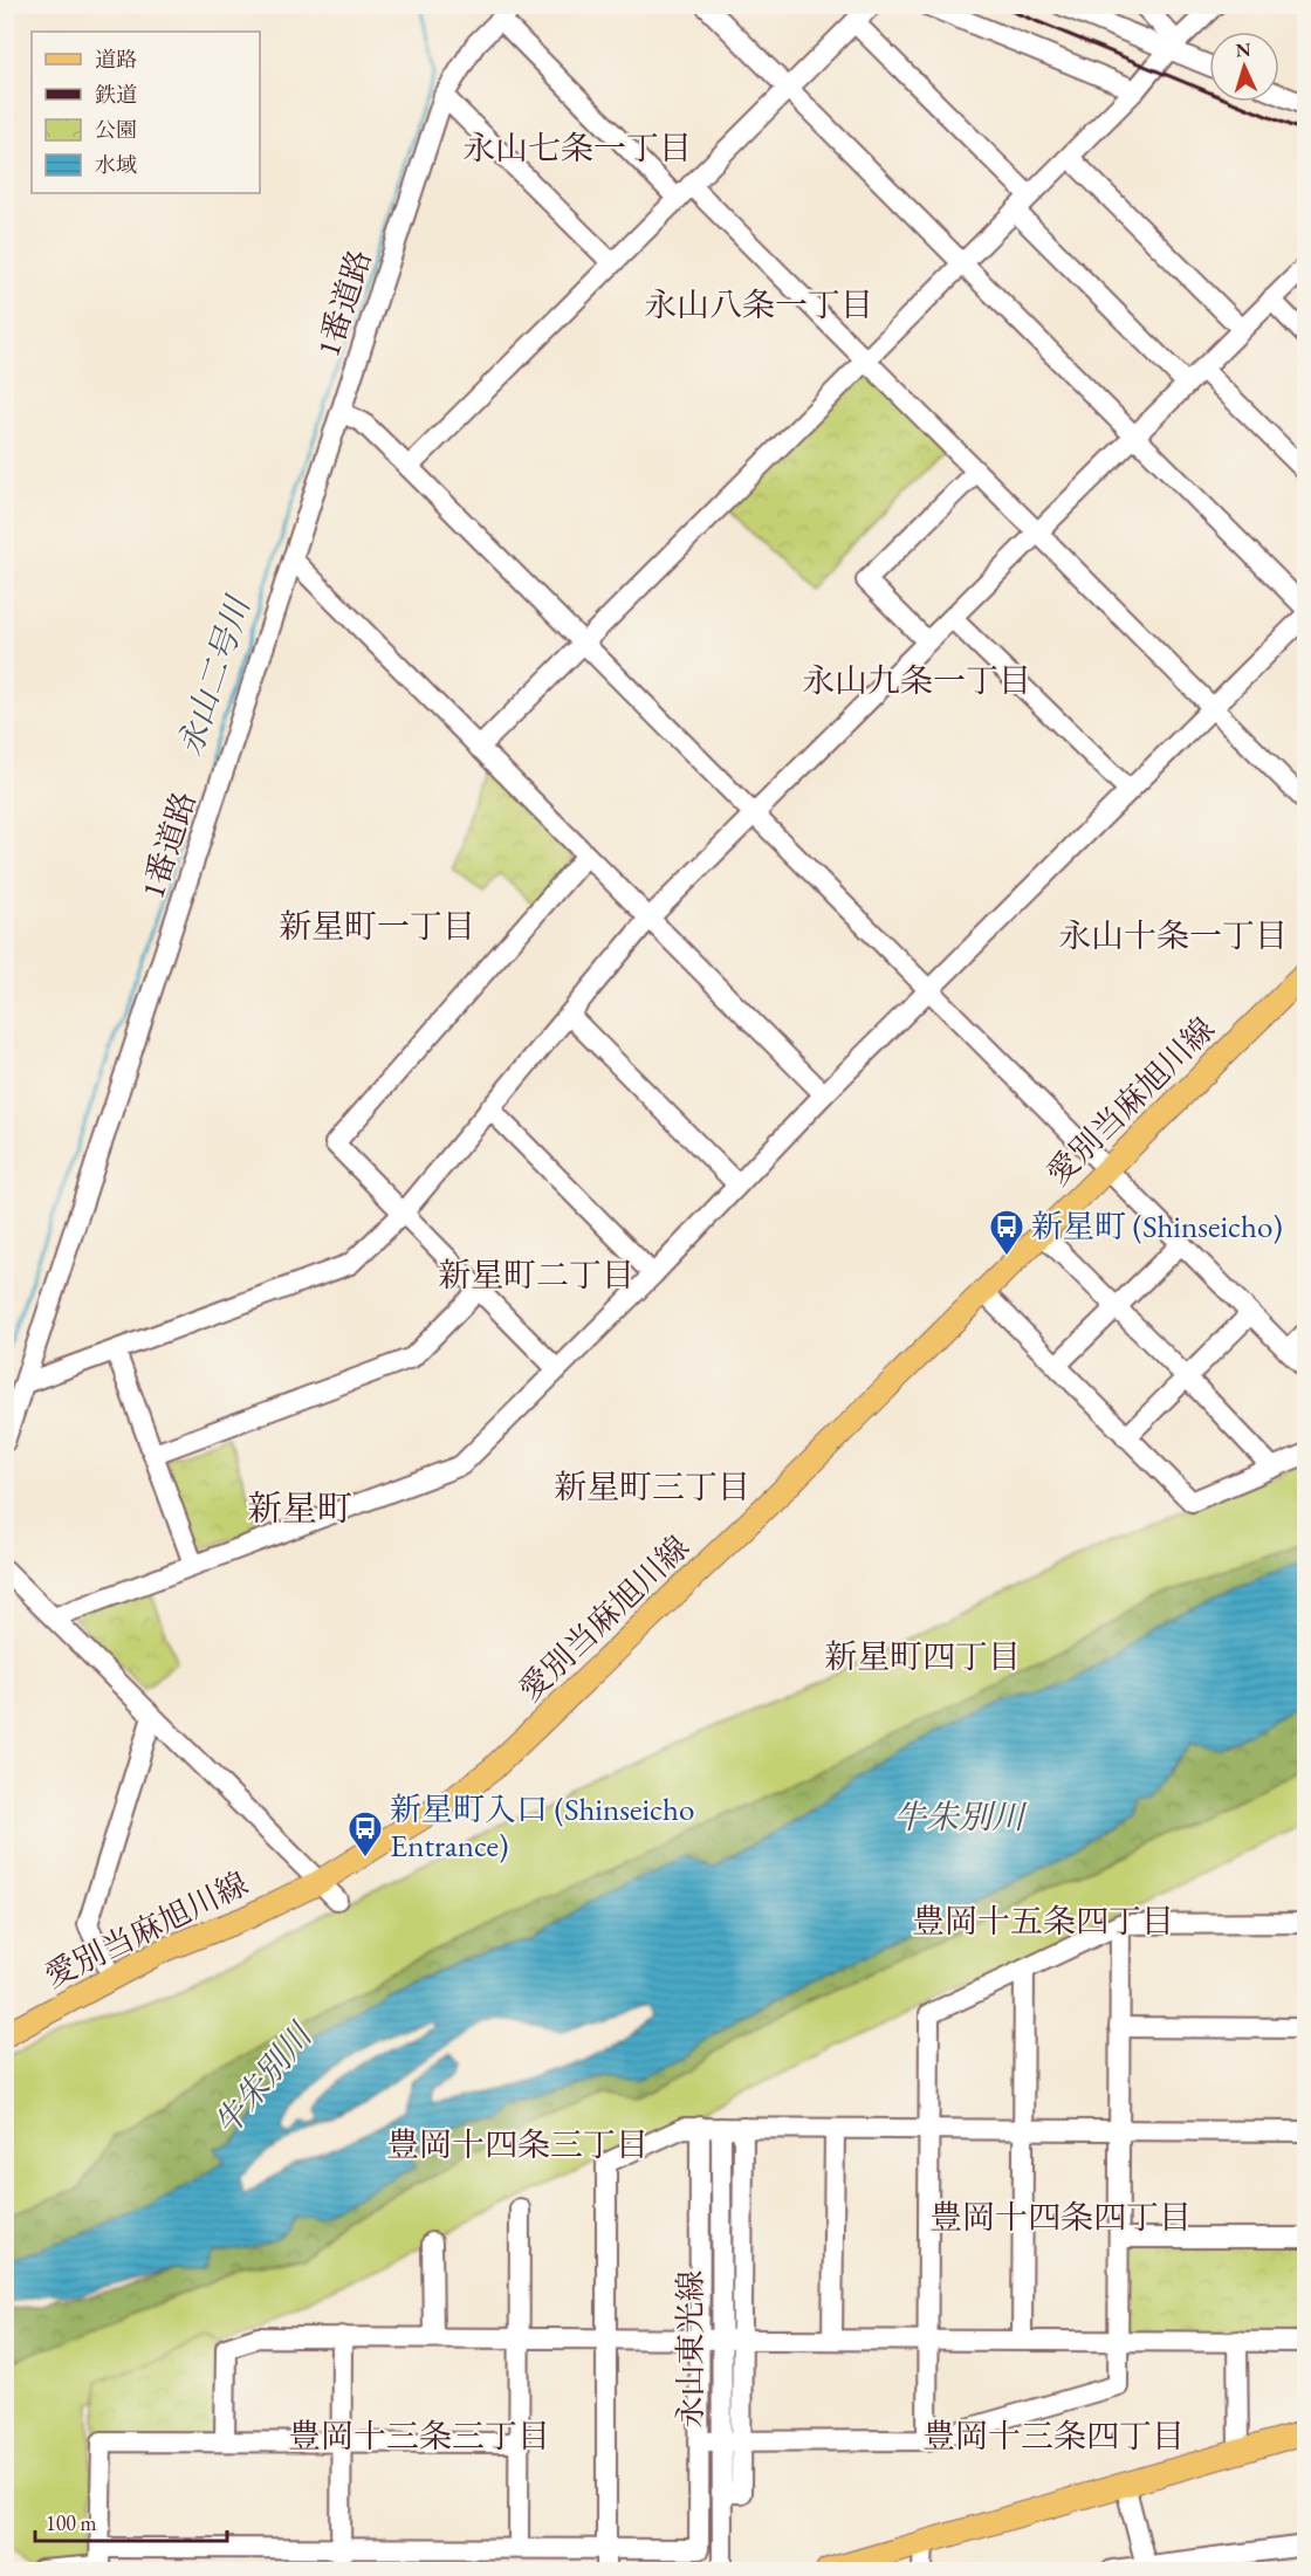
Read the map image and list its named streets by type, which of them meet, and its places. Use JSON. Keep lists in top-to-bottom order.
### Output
{
  "streets": {
    "main road": ["愛別当麻旭川線"],
    "street": ["1番道路", "永山東光線"]
  },
  "districts": [
    "永山七条一丁目",
    "永山八条一丁目",
    "永山九条一丁目",
    "新星町一丁目",
    "永山十条一丁目",
    "新星町二丁目",
    "新星町三丁目",
    "新星町",
    "新星町四丁目",
    "豊岡十五条四丁目",
    "豊岡十四条三丁目",
    "豊岡十四条四丁目",
    "豊岡十三条三丁目",
    "豊岡十三条四丁目"
  ],
  "water": ["永山二号川", "牛朱別川"],
  "places": {
    "bus stop": ["新星町 (Shinseicho)", "新星町入口 (Shinseicho Entrance)"]
  },
  "legend": [
    "道路",
    "鉄道",
    "公園",
    "水域"
  ],
  "scale_bar": "100 m",
  "north": "top"
}
